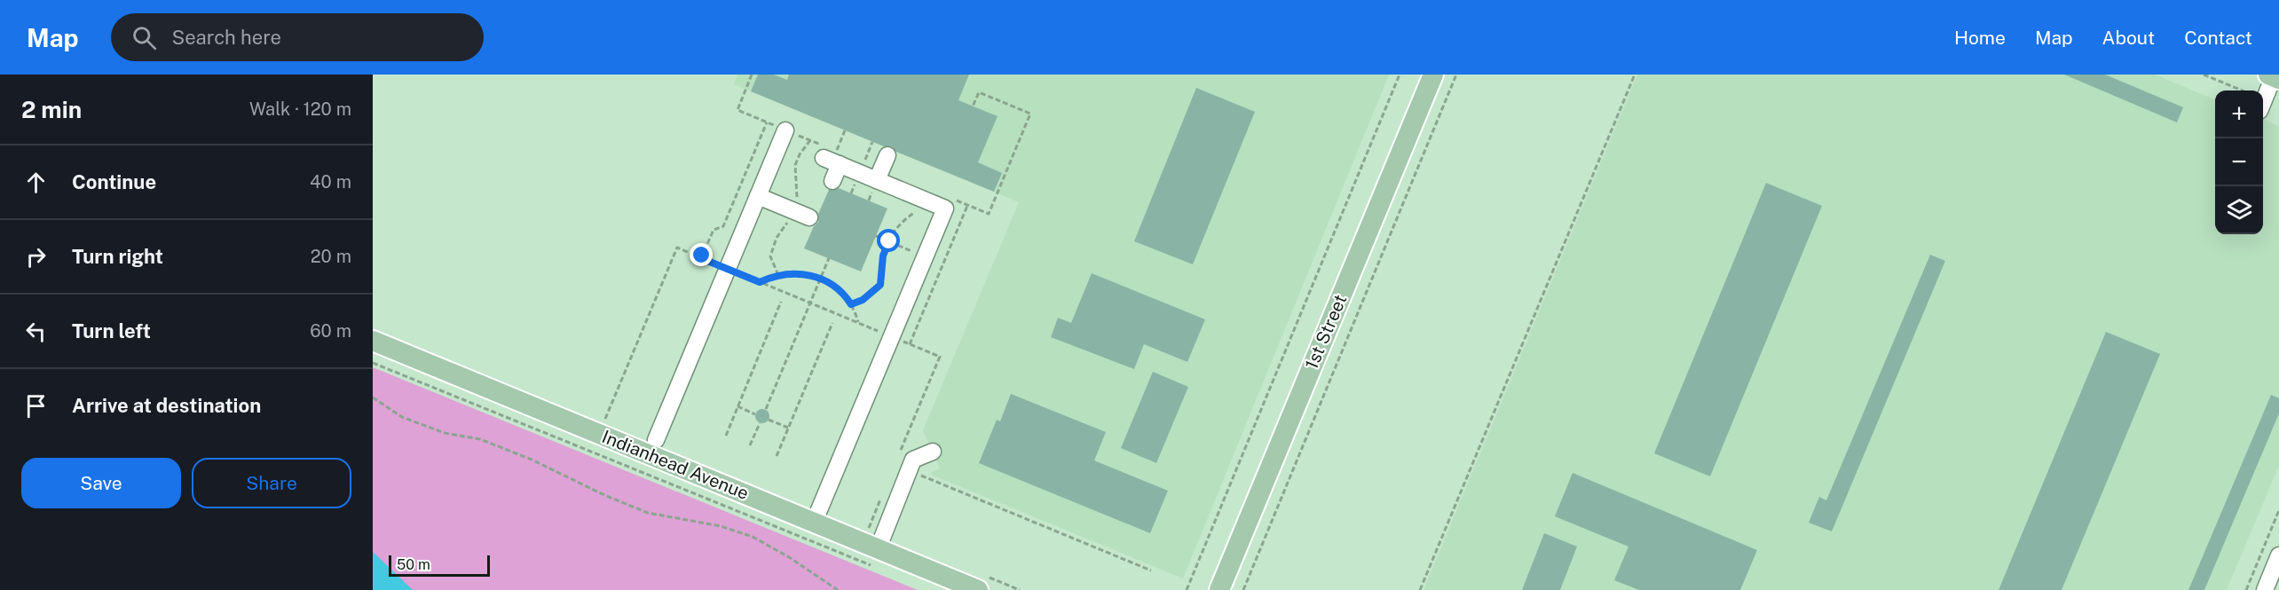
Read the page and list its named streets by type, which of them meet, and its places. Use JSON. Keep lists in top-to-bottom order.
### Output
{
  "streets": {
    "main road": ["1st Street", "Indianhead Avenue"]
  },
  "scale_bar": "50 m",
  "page": {
    "header": "Map",
    "search": "Search here",
    "nav": [
      "Home",
      "Map",
      "About",
      "Contact"
    ],
    "heading": ["2 min", "Walk · 120 m"],
    "map_buttons": ["+", "−"],
    "list": [
      ["Continue", "40 m"],
      ["Turn right", "20 m"],
      ["Turn left", "60 m"],
      "Arrive at destination"
    ],
    "buttons": ["Save", "Share"],
    "scale": "50 m"
  }
}
